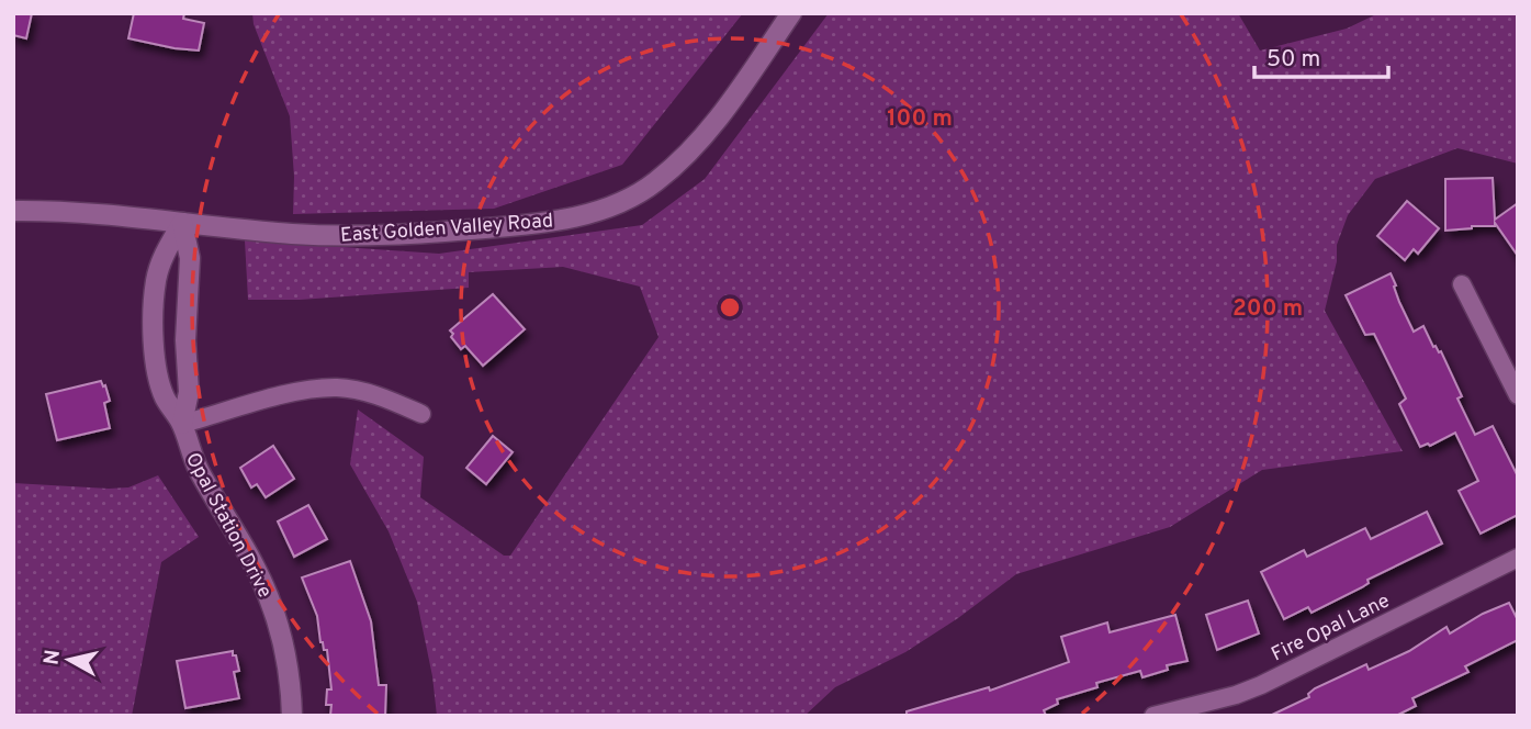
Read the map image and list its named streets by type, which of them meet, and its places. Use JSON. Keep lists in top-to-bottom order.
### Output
{
  "streets": {
    "main road": ["East Golden Valley Road", "Opal Station Drive"],
    "street": ["Fire Opal Lane"]
  },
  "crossings": [
    ["East Golden Valley Road", "Opal Station Drive"]
  ],
  "scale_bar": "50 m",
  "north": "left",
  "rings": ["100 m", "200 m"]
}
